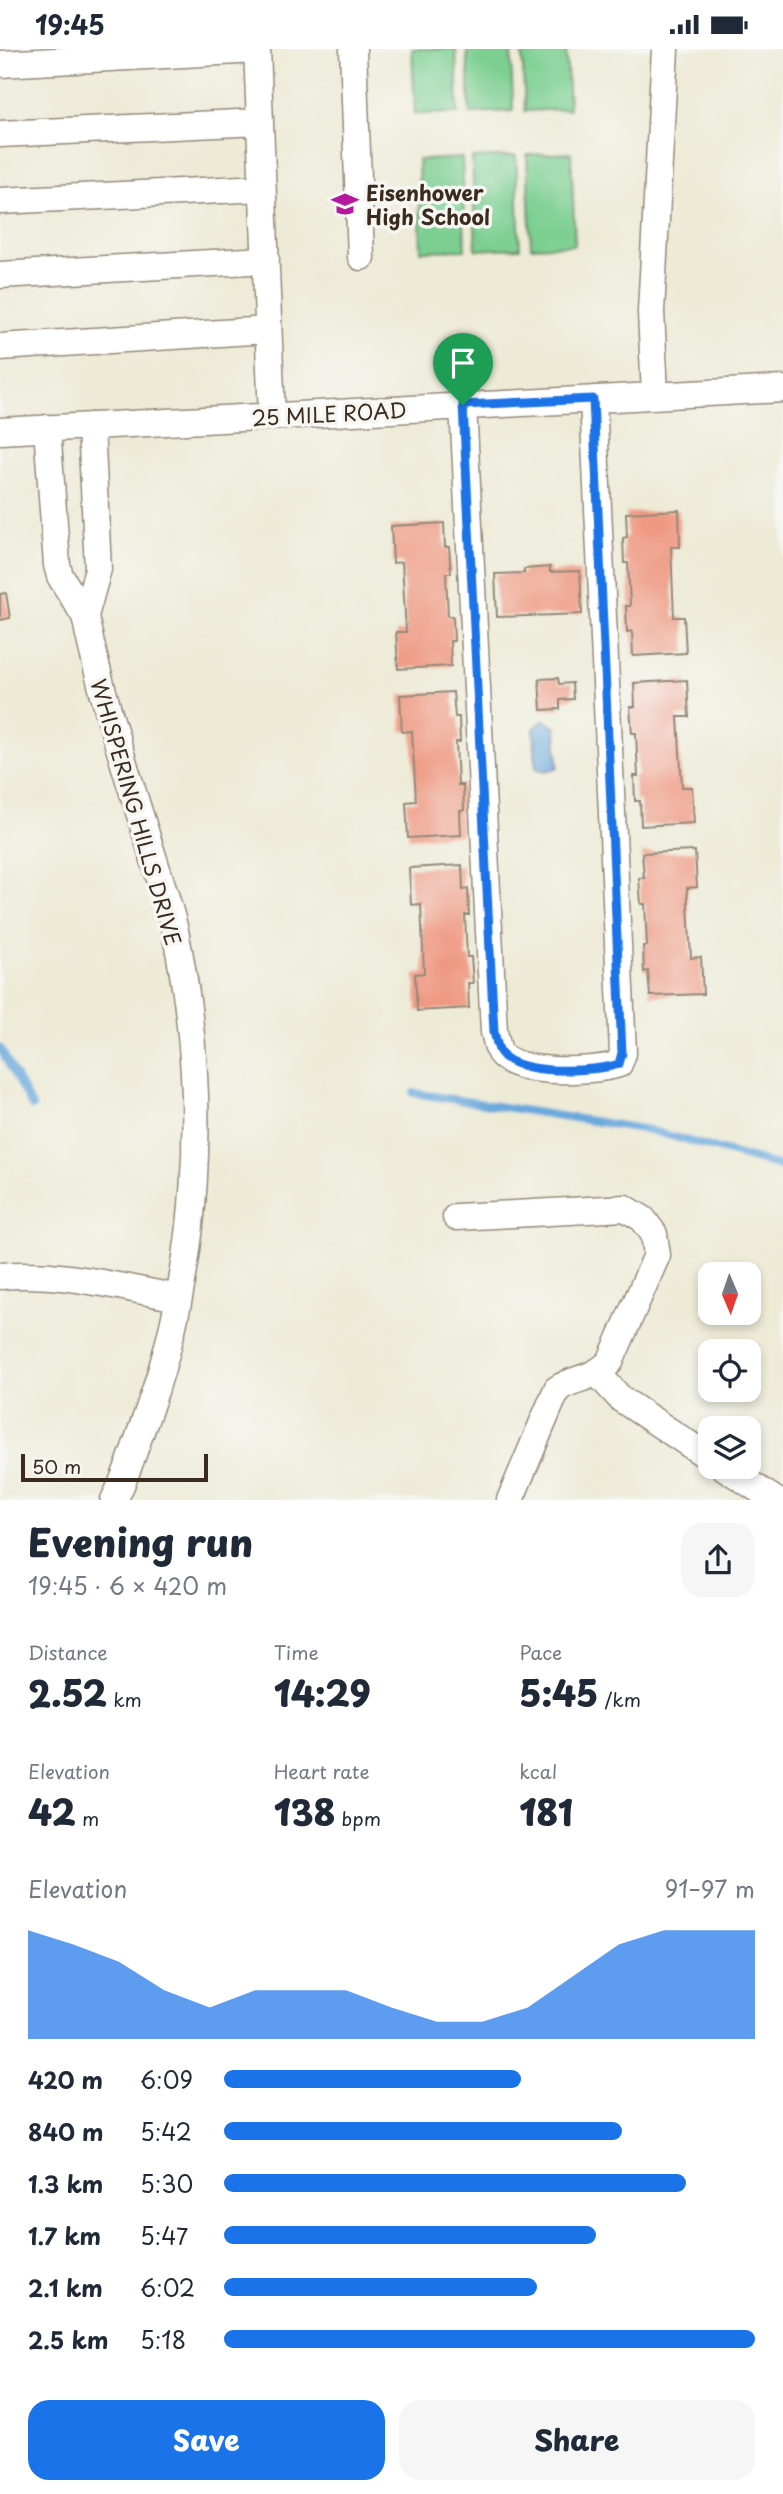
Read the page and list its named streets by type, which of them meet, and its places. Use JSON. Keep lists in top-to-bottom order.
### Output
{
  "streets": {
    "street": ["25 MILE ROAD", "WHISPERING HILLS DRIVE"]
  },
  "crossings": [
    ["25 MILE ROAD", "WHISPERING HILLS DRIVE"]
  ],
  "places": {
    "school or university": ["Eisenhower High School"]
  },
  "scale_bar": "50 m",
  "north": "bottom",
  "page": {
    "status": "19:45",
    "scale": "50 m",
    "heading": ["Evening run", "19:45 · 6 × 420 m"],
    "stats": [
      ["Distance", "2.52 km"],
      ["Time", "14:29"],
      ["Pace", "5:45 /km"],
      ["Elevation", "42 m"],
      ["Heart rate", "138 bpm"],
      ["kcal", "181"]
    ],
    "chart": ["Elevation", "91–97 m"],
    "list": [
      {
        "name": "420 m",
        "note": "6:09"
      },
      {
        "name": "840 m",
        "note": "5:42"
      },
      {
        "name": "1.3 km",
        "note": "5:30"
      },
      {
        "name": "1.7 km",
        "note": "5:47"
      },
      {
        "name": "2.1 km",
        "note": "6:02"
      },
      {
        "name": "2.5 km",
        "note": "5:18"
      }
    ],
    "buttons": ["Save", "Share"]
  }
}
